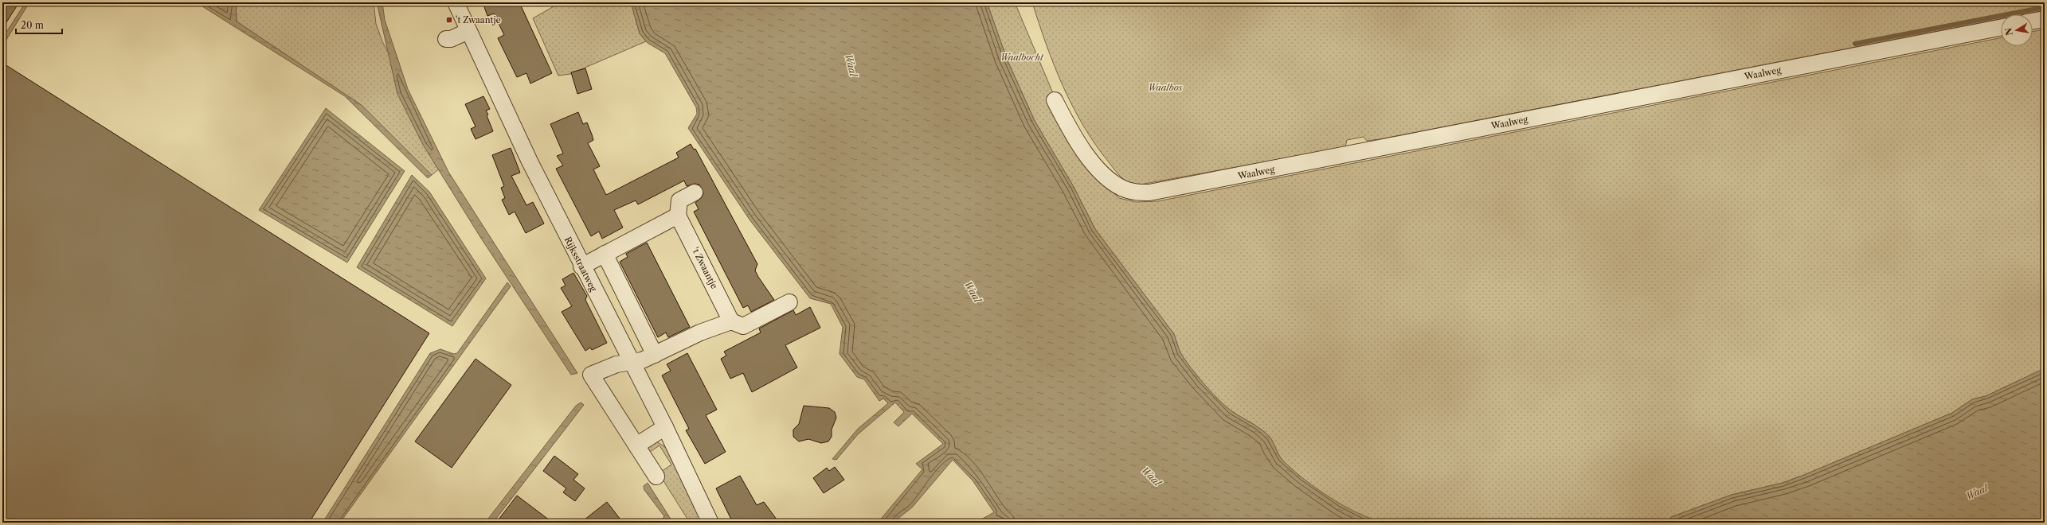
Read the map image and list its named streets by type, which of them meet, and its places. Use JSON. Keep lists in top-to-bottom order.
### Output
{
  "streets": {
    "street": ["Waalweg", "Rijksstraatweg", "'t Zwaantje"]
  },
  "water": ["Waal"],
  "parks": ["Waalbocht", "Waalbos"],
  "places": {
    "transit": ["'t Zwaantje"]
  },
  "scale_bar": "20 m",
  "north": "left"
}
